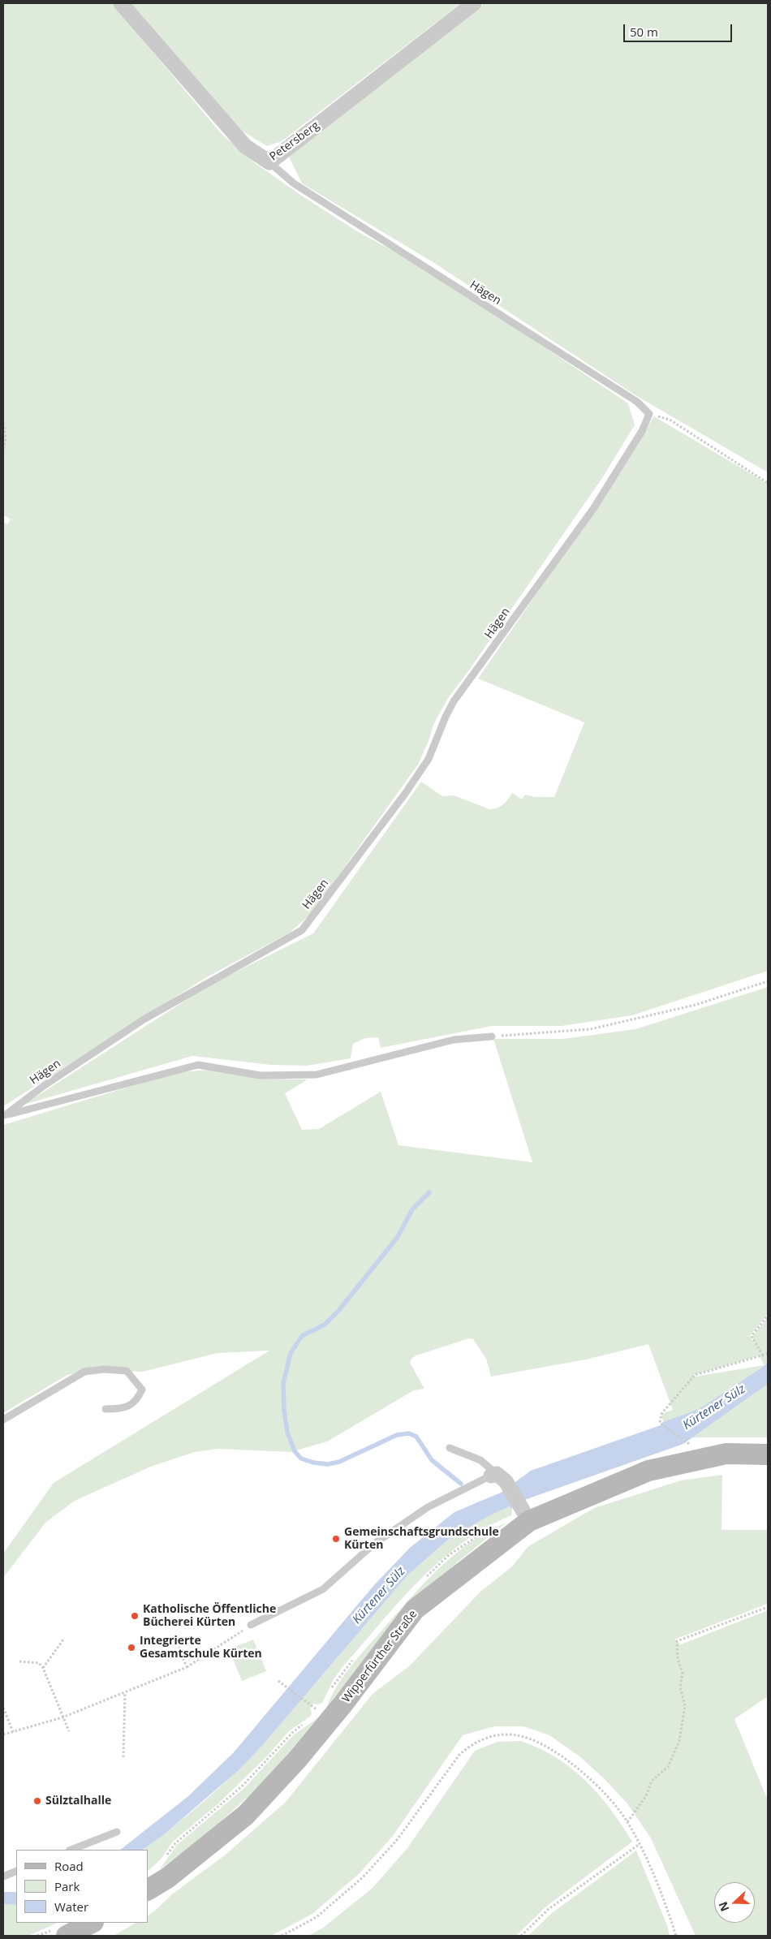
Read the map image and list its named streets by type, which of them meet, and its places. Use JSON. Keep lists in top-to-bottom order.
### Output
{
  "streets": {
    "main road": ["Wipperfürther Straße"],
    "street": ["Petersberg"],
    "lane": ["Hägen"]
  },
  "crossings": [
    ["Petersberg", "Hägen"]
  ],
  "water": ["Kürtener Sülz"],
  "places": [
    "Gemeinschaftsgrundschule Kürten",
    "Katholische Öffentliche Bücherei Kürten",
    "Integrierte Gesamtschule Kürten",
    "Sülztalhalle"
  ],
  "legend": ["Road", "Park", "Water"],
  "scale_bar": "50 m",
  "north": "left"
}
